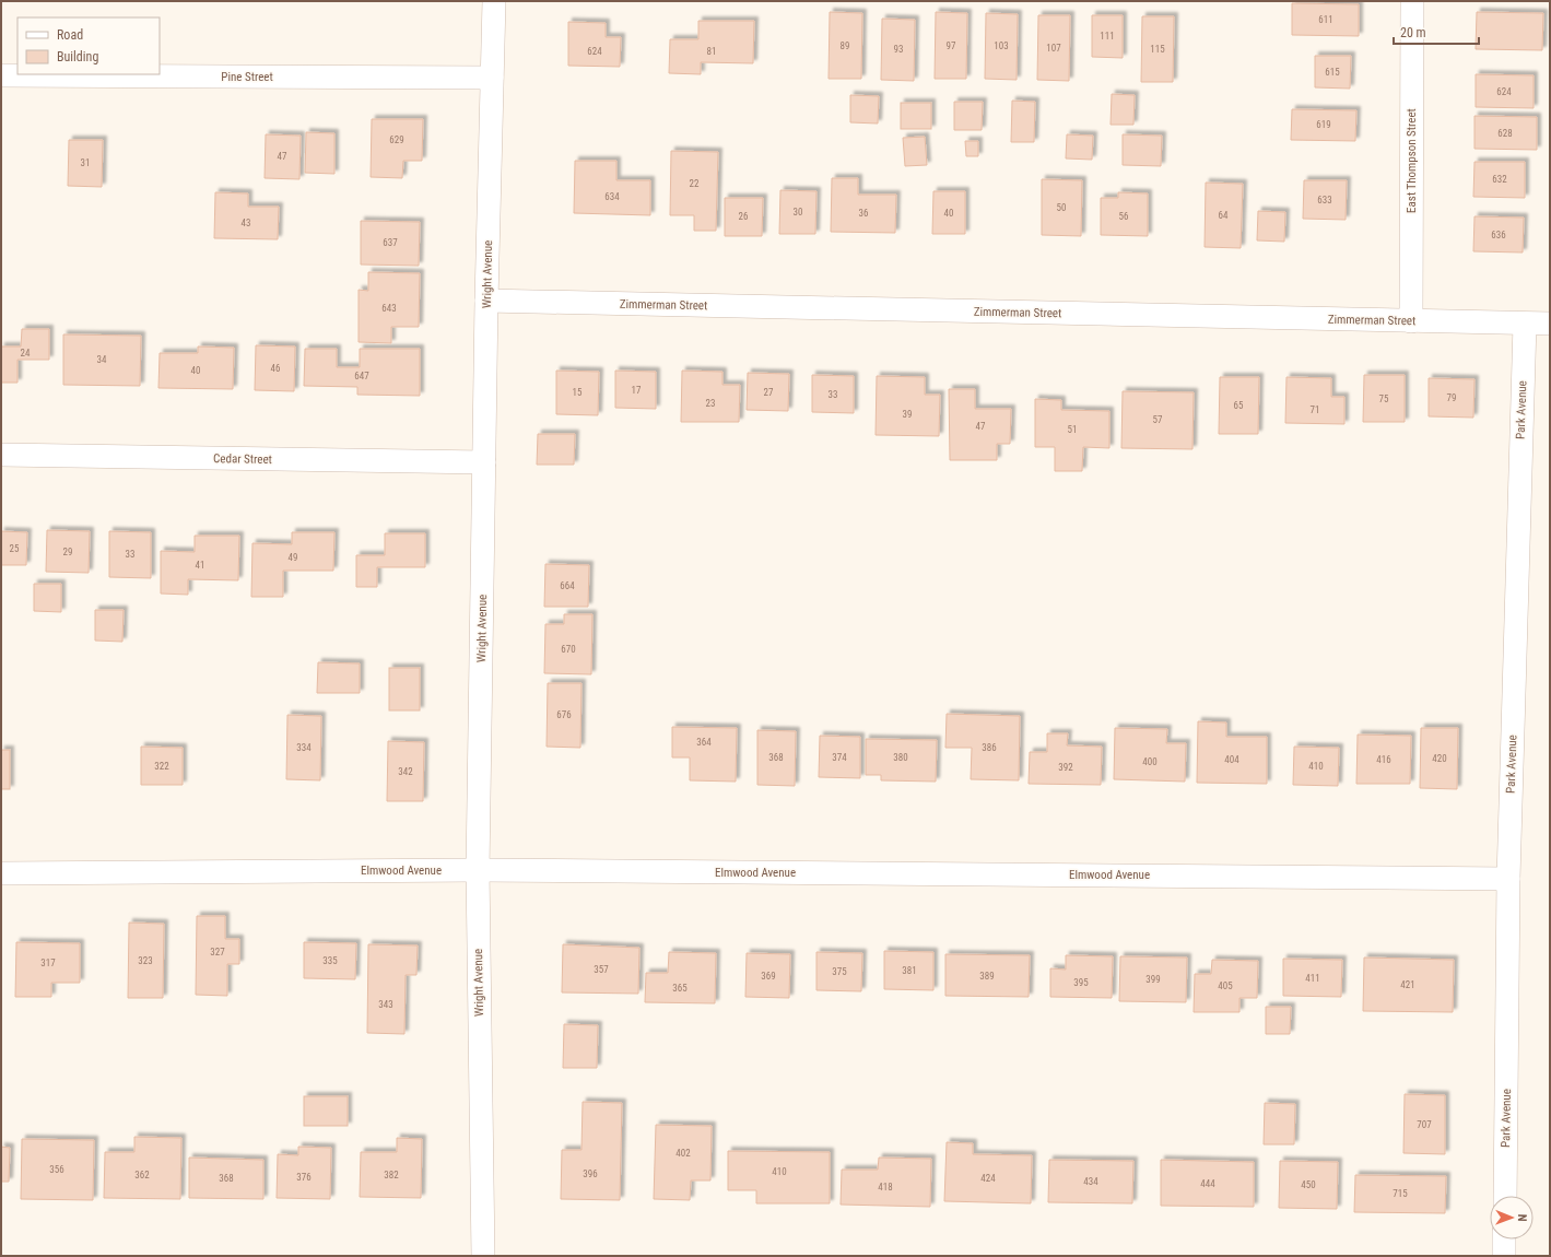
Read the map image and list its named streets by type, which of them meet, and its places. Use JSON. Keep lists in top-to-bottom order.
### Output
{
  "streets": {
    "street": [
      "Pine Street",
      "East Thompson Street",
      "Wright Avenue",
      "Zimmerman Street",
      "Park Avenue",
      "Cedar Street",
      "Elmwood Avenue"
    ]
  },
  "crossings": [
    ["Pine Street", "Wright Avenue"],
    ["East Thompson Street", "Zimmerman Street"],
    ["Wright Avenue", "Zimmerman Street"],
    ["Wright Avenue", "Cedar Street"],
    ["Wright Avenue", "Elmwood Avenue"],
    ["Zimmerman Street", "Park Avenue"],
    ["Park Avenue", "Elmwood Avenue"]
  ],
  "house_numbers": [
    "611",
    "111",
    "89",
    "97",
    "103",
    "107",
    "93",
    "115",
    "624",
    "81",
    "615",
    "624",
    "619",
    "628",
    "629",
    "47",
    "31",
    "632",
    "22",
    "634",
    "633",
    "50",
    "30",
    "36",
    "40",
    "64",
    "26",
    "56",
    "43",
    "636",
    "637",
    "643",
    "24",
    "34",
    "46",
    "40",
    "647",
    "17",
    "15",
    "27",
    "33",
    "79",
    "75",
    "23",
    "65",
    "71",
    "39",
    "57",
    "47",
    "51",
    "25",
    "29",
    "33",
    "49",
    "41",
    "664",
    "670",
    "676",
    "364",
    "334",
    "386",
    "368",
    "374",
    "380",
    "420",
    "404",
    "416",
    "400",
    "322",
    "410",
    "392",
    "342",
    "327",
    "323",
    "335",
    "317",
    "357",
    "381",
    "375",
    "369",
    "389",
    "411",
    "399",
    "395",
    "421",
    "405",
    "365",
    "343",
    "707",
    "402",
    "356",
    "410",
    "396",
    "362",
    "382",
    "376",
    "368",
    "424",
    "434",
    "444",
    "450",
    "418",
    "715"
  ],
  "legend": ["Road", "Building"],
  "scale_bar": "20 m",
  "north": "right"
}
